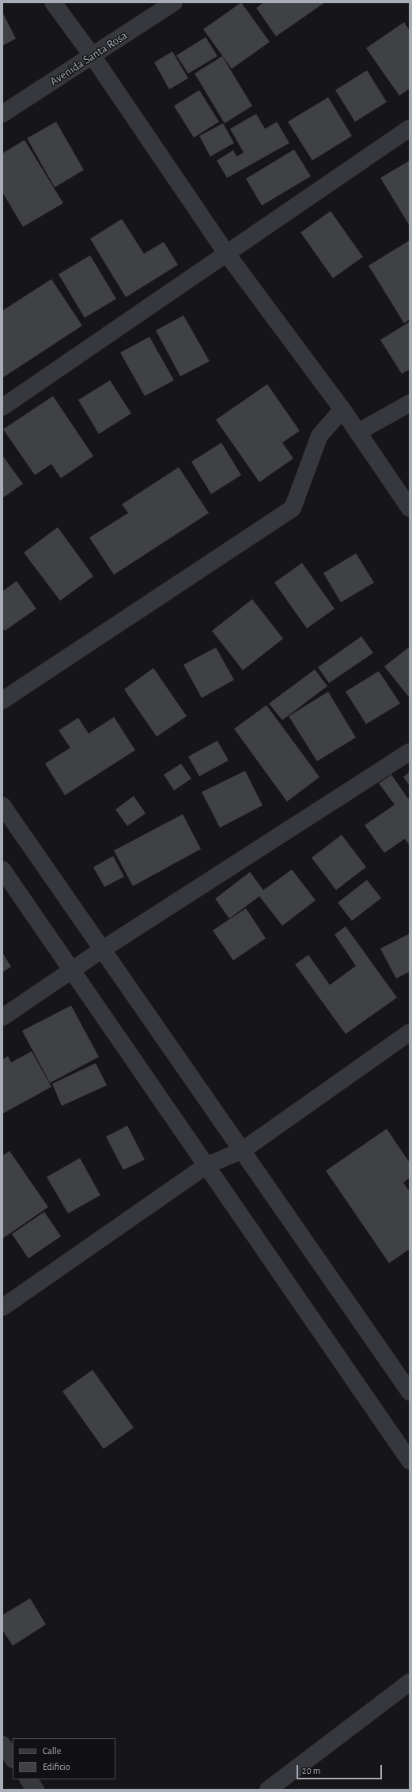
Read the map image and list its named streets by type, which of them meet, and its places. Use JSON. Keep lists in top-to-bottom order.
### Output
{
  "streets": {
    "street": ["Avenida Santa Rosa"]
  },
  "legend": ["Calle", "Edificio"],
  "scale_bar": "20 m"
}
